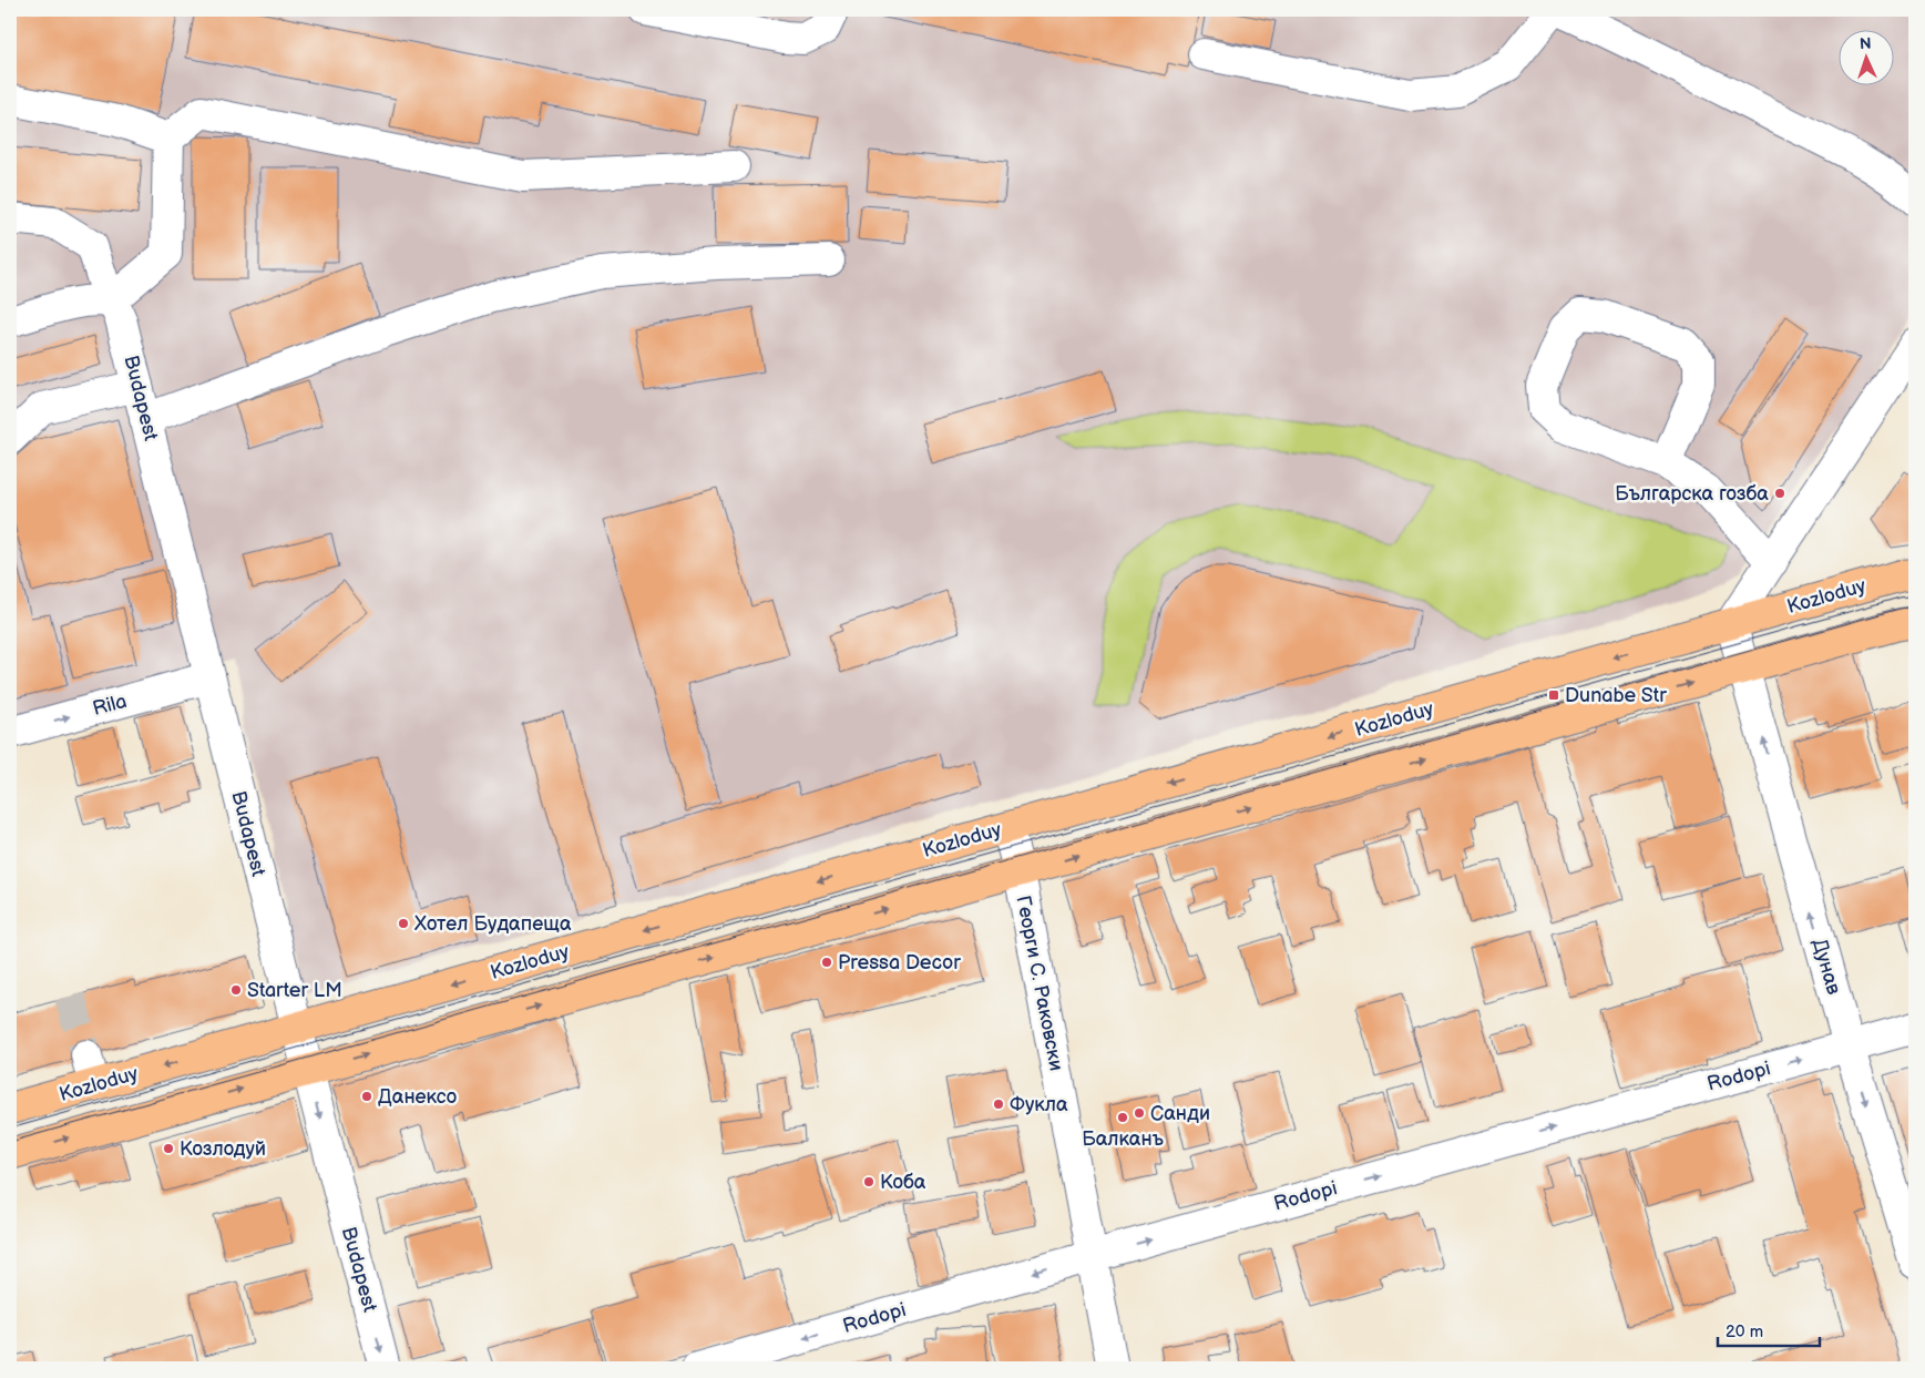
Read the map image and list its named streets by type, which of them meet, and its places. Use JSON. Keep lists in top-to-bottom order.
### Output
{
  "streets": {
    "main road": ["Kozloduy"],
    "street": [
      "Budapest",
      "Rila",
      "Дунав",
      "Георги С. Раковски",
      "Rodopi"
    ]
  },
  "crossings": [
    ["Budapest", "Kozloduy"],
    ["Budapest", "Rila"],
    ["Kozloduy", "Дунав"],
    ["Kozloduy", "Георги С. Раковски"],
    ["Дунав", "Rodopi"],
    ["Георги С. Раковски", "Rodopi"]
  ],
  "one_way": ["Rila"],
  "places": {
    "other": [
      "Българска гозба",
      "Хотел Будапеща",
      "Pressa Decor",
      "Starter LM",
      "Данексо",
      "Фукла",
      "Санди",
      "Балканъ",
      "Козлодуй",
      "Коба"
    ],
    "transit": ["Dunabe Str"]
  },
  "scale_bar": "20 m",
  "north": "top"
}
